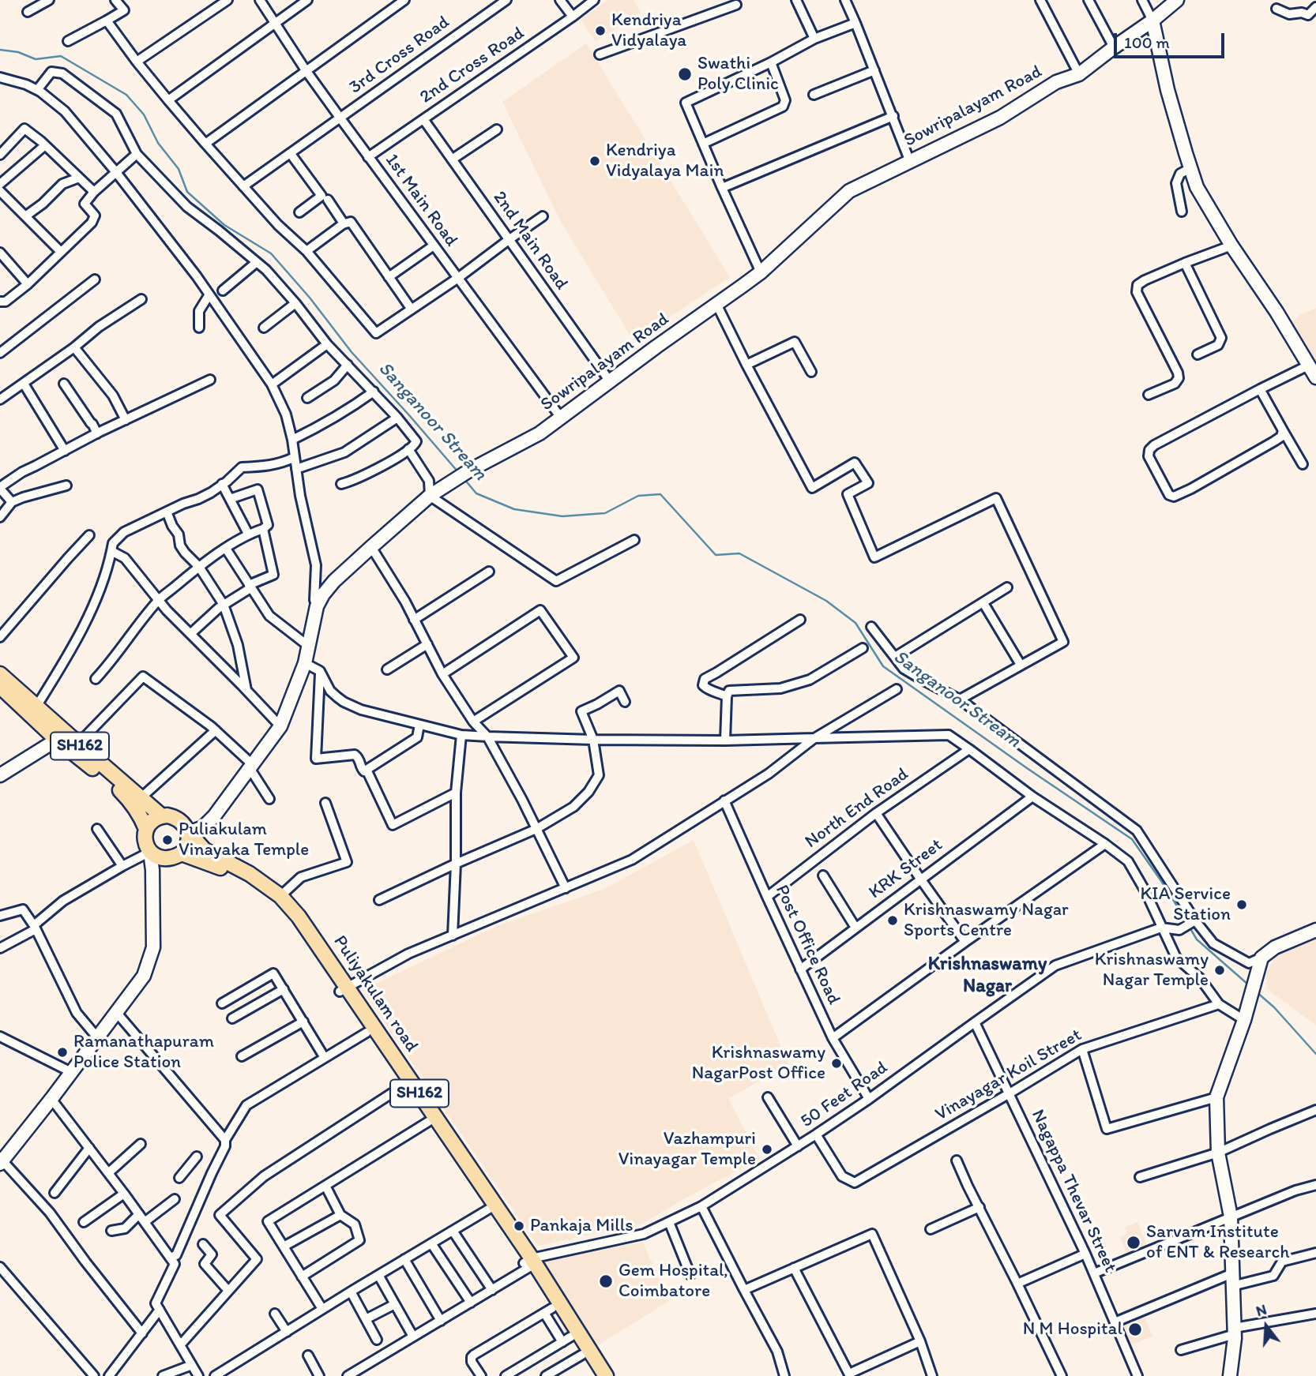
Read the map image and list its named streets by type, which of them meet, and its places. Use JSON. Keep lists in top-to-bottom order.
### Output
{
  "streets": {
    "main road": ["SH162", "Puliyakulam road"],
    "street": [
      "3rd Cross Road",
      "2nd Cross Road",
      "Sowripalayam Road",
      "1st Main Road",
      "2nd Main Road",
      "North End Road",
      "KRK Street",
      "Post Office Road",
      "Vinayagar Koil Street",
      "50 Feet Road",
      "Nagappa Thevar Street"
    ]
  },
  "crossings": [
    ["3rd Cross Road", "1st Main Road"],
    ["2nd Cross Road", "1st Main Road"],
    ["2nd Cross Road", "2nd Main Road"],
    ["Sowripalayam Road", "1st Main Road"],
    ["Sowripalayam Road", "2nd Main Road"],
    ["Sowripalayam Road", "SH162"],
    ["Sowripalayam Road", "Puliyakulam road"],
    ["SH162", "Puliyakulam road"],
    ["North End Road", "Post Office Road"],
    ["KRK Street", "Post Office Road"],
    ["Post Office Road", "50 Feet Road"],
    ["Puliyakulam road", "50 Feet Road"],
    ["Vinayagar Koil Street", "50 Feet Road"],
    ["Vinayagar Koil Street", "Nagappa Thevar Street"],
    ["50 Feet Road", "Nagappa Thevar Street"]
  ],
  "districts": ["Krishnaswamy Nagar"],
  "water": ["Sanganoor Stream"],
  "places": [
    "Kendriya Vidyalaya",
    "Swathi Poly Clinic",
    "Kendriya Vidyalaya Main",
    "Puliakulam Vinayaka Temple",
    "KIA Service Station",
    "Krishnaswamy Nagar Sports Centre",
    "Krishnaswamy Nagar Temple",
    "Ramanathapuram Police Station",
    "Krishnaswamy NagarPost Office",
    "Vazhampuri Vinayagar Temple",
    "Pankaja Mills",
    "Sarvam Institute of ENT & Research",
    "Gem Hospital, Coimbatore",
    "N M Hospital"
  ],
  "scale_bar": "100 m",
  "north": "top"
}
